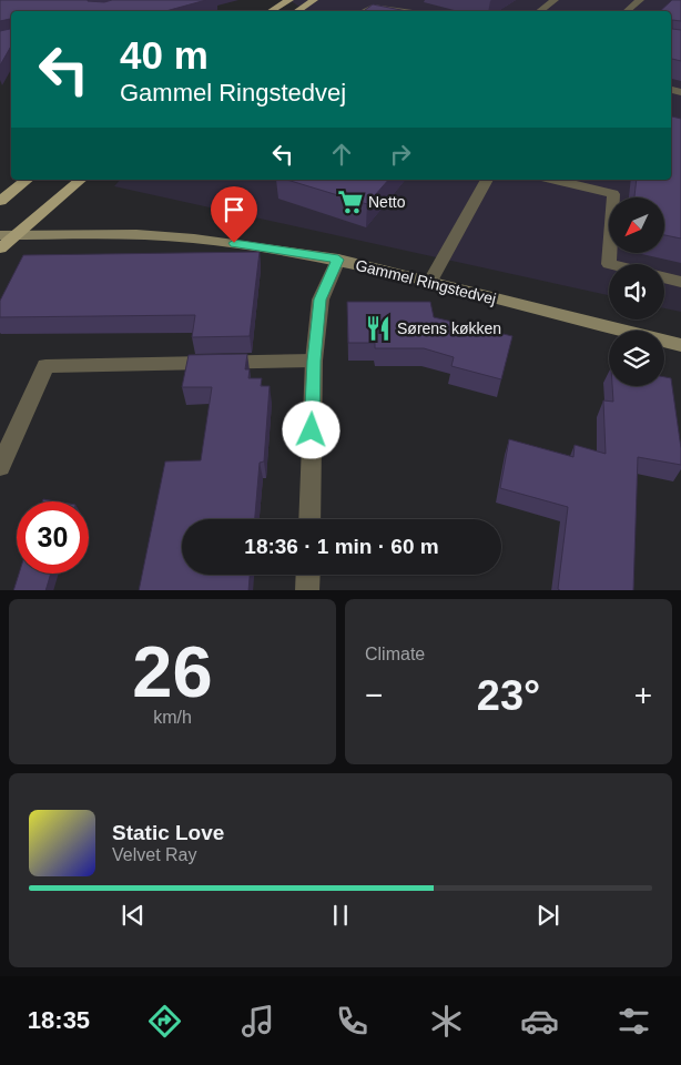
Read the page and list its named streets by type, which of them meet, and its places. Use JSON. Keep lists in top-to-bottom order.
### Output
{
  "streets": {
    "street": ["Gammel Ringstedvej"]
  },
  "places": {
    "supermarket": ["Netto"],
    "restaurant": ["Sørens køkken"]
  },
  "north": "bottom left",
  "page": {
    "turn": ["40 m", "Gammel Ringstedvej"],
    "limit": "30",
    "trip": "18:36 · 1 min · 60 m",
    "tile": [
      ["26", "km/h"],
      "Climate"
    ],
    "heat": ["−", "23°", "+"],
    "song": ["Static Love", "Velvet Ray"],
    "tabs": "18:35"
  }
}
